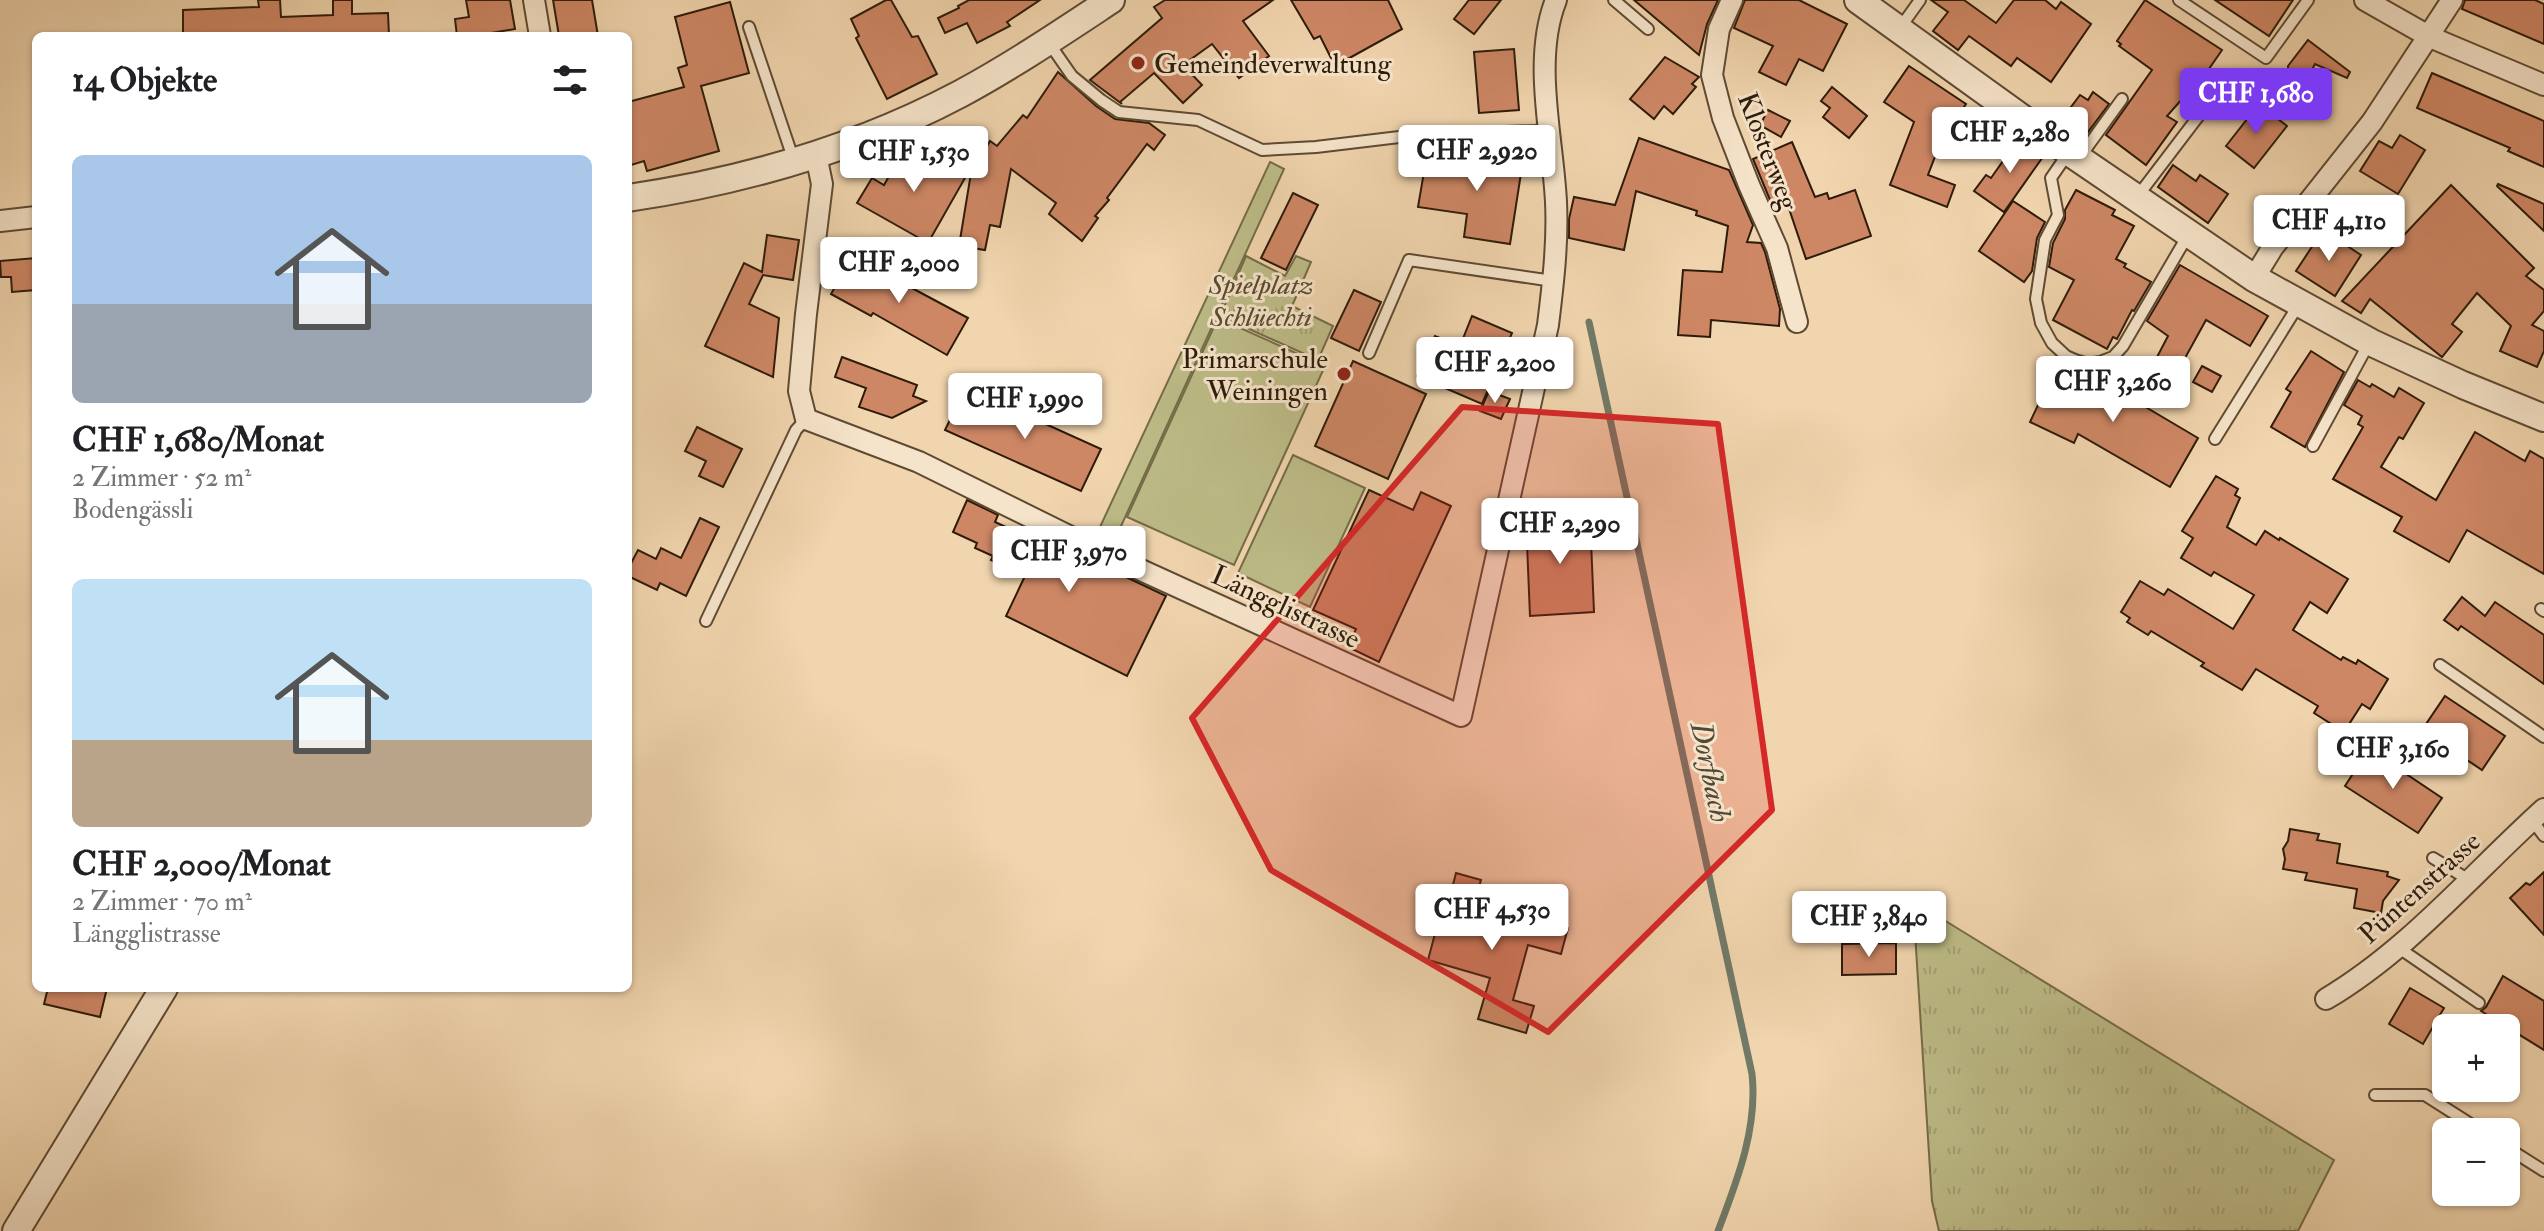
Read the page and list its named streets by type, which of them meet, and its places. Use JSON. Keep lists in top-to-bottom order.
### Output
{
  "streets": {
    "street": ["Klosterweg", "Längglistrasse", "Püntenstrasse"]
  },
  "water": ["Dorfbach"],
  "parks": ["Spielplatz Schlüechti"],
  "places": ["Gemeindeverwaltung", "Primarschule Weiningen"],
  "page": {
    "heading": "14 Objekte",
    "price": [
      "CHF 1,680",
      "CHF 2,280",
      "CHF 2,920",
      "CHF 1,530",
      "CHF 4,110",
      "CHF 2,000",
      "CHF 2,200",
      "CHF 3,260",
      "CHF 1,990",
      "CHF 2,290",
      "CHF 3,970",
      "CHF 3,160",
      "CHF 4,530",
      "CHF 3,840"
    ],
    "list": [
      {
        "name": "CHF 1,680/Monat",
        "note": "2 Zimmer · 52 m² · Bodengässli"
      },
      {
        "name": "CHF 2,000/Monat",
        "note": "2 Zimmer · 70 m² · Längglistrasse"
      }
    ],
    "map_buttons": ["+", "−"]
  }
}
